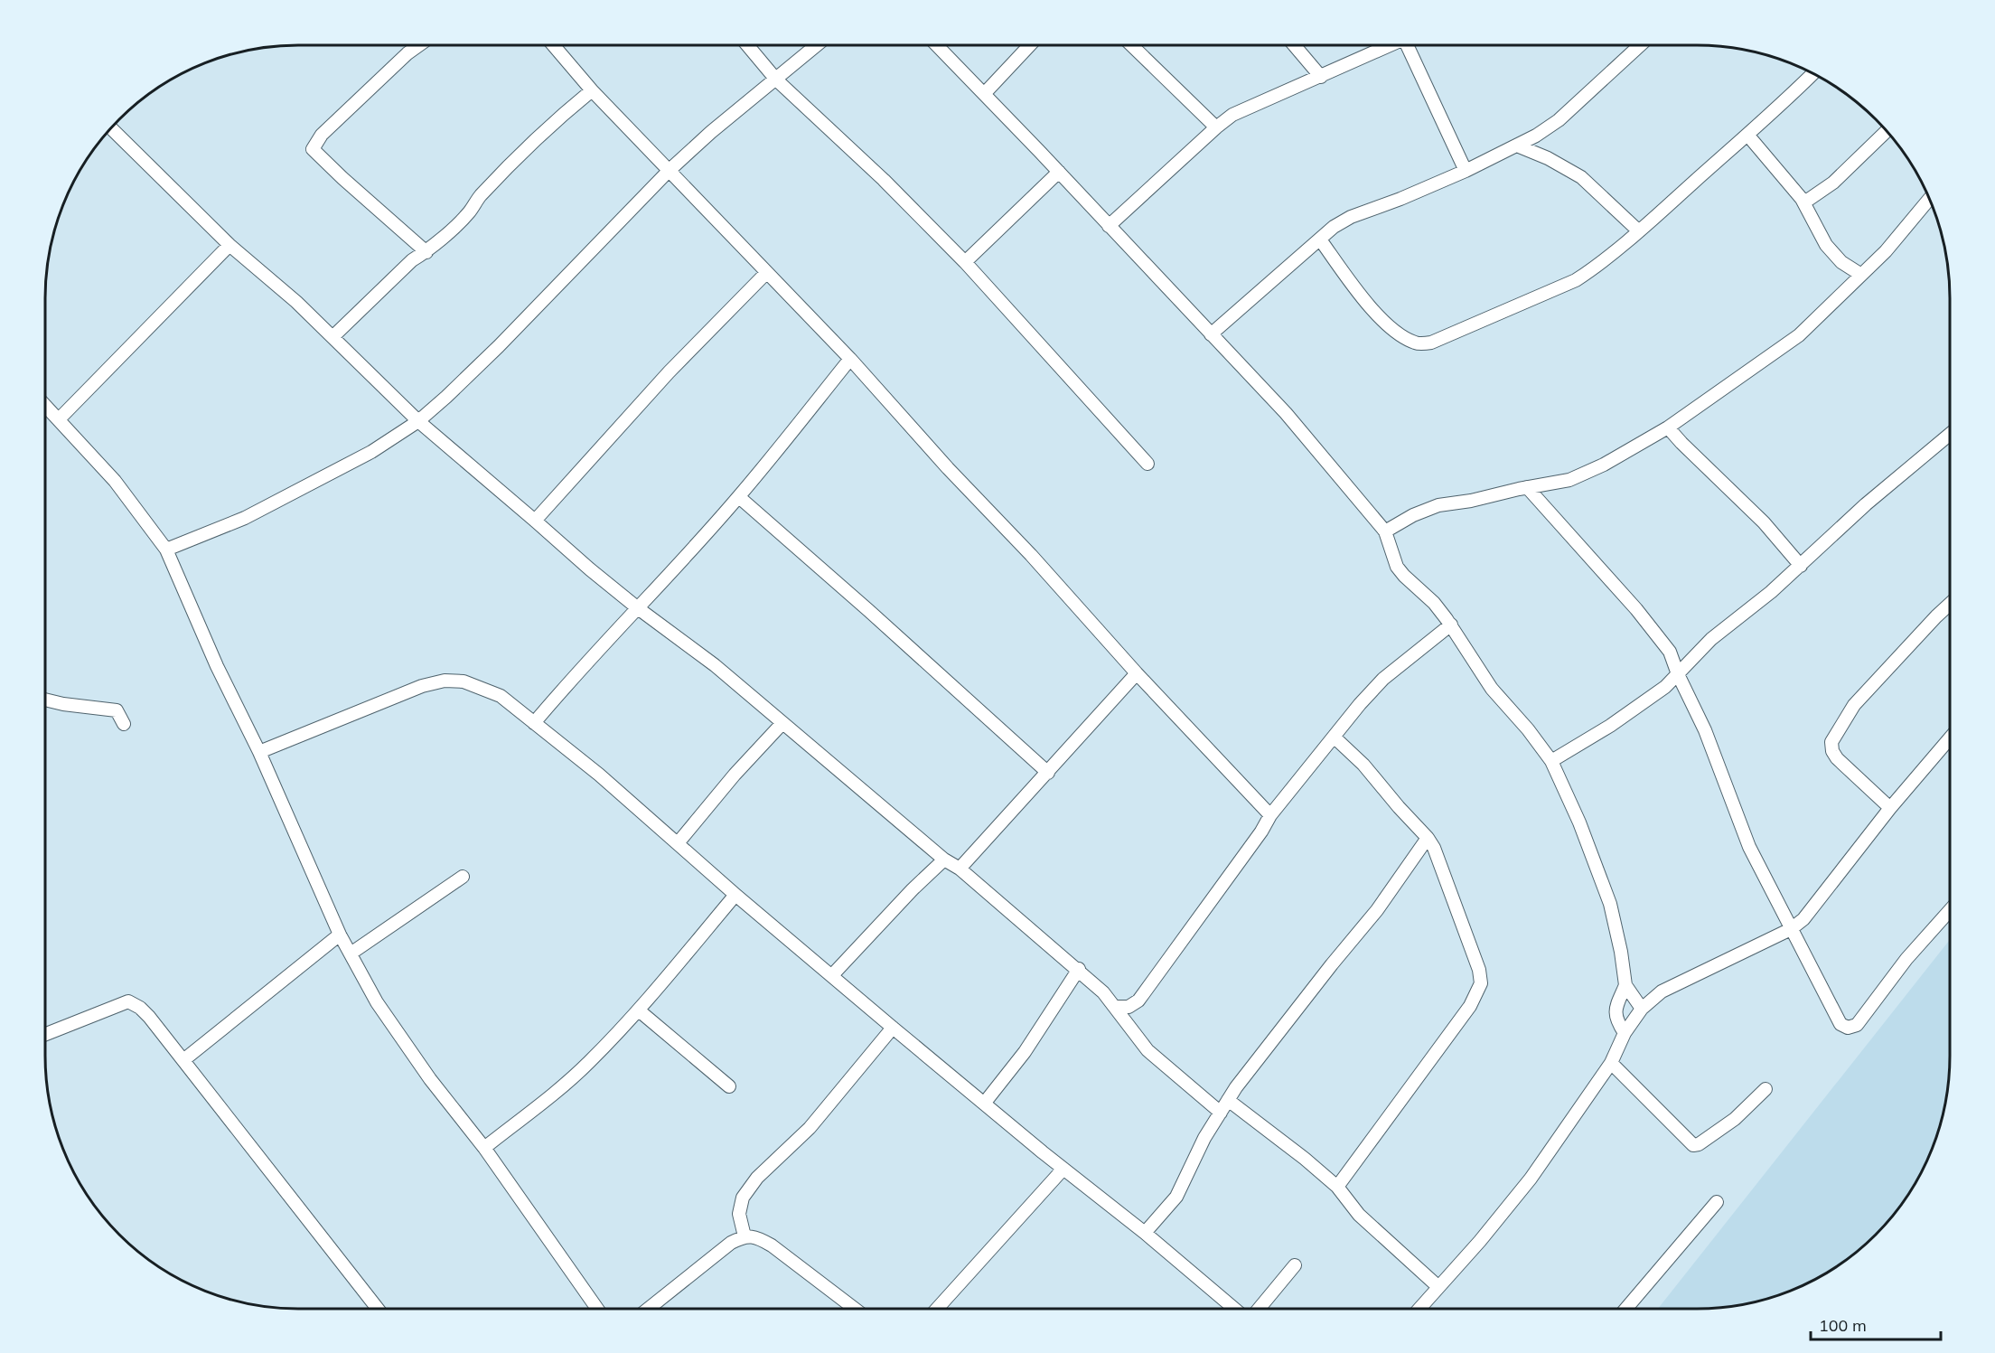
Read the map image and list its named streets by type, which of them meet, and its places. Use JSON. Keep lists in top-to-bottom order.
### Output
{
  "scale_bar": "100 m"
}
